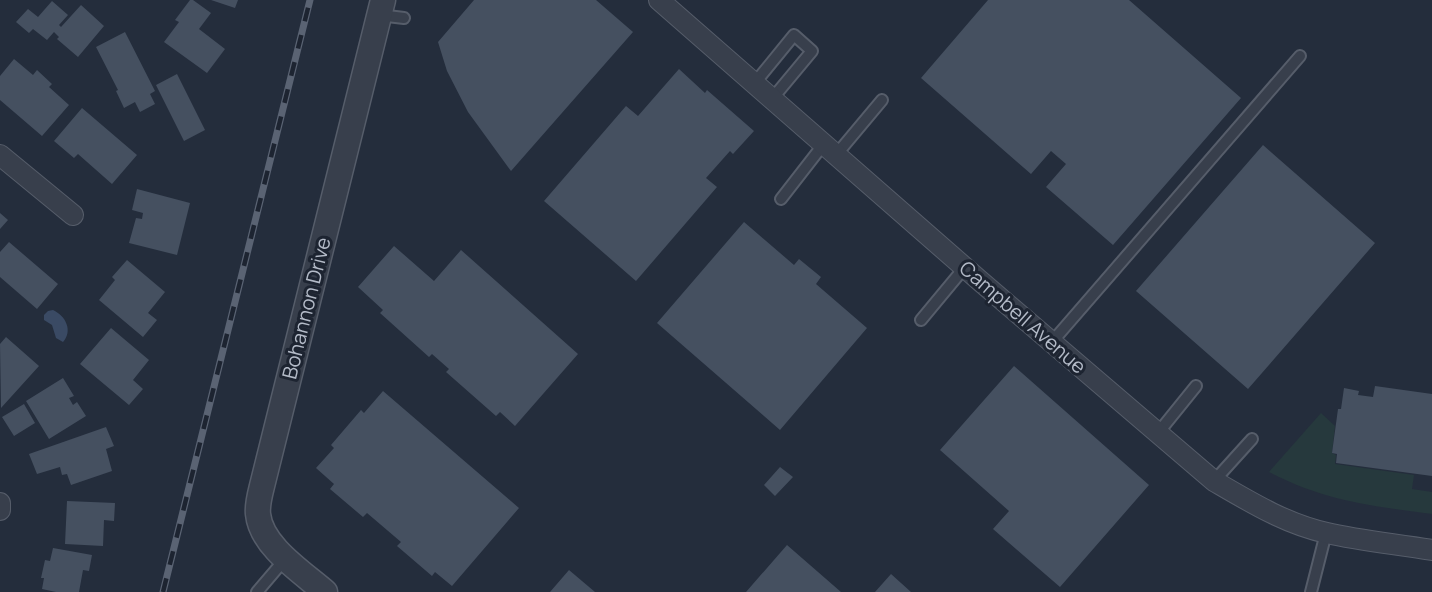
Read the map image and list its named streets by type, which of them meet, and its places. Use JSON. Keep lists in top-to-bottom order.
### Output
{
  "streets": {
    "street": ["Bohannon Drive", "Campbell Avenue"]
  }
}
